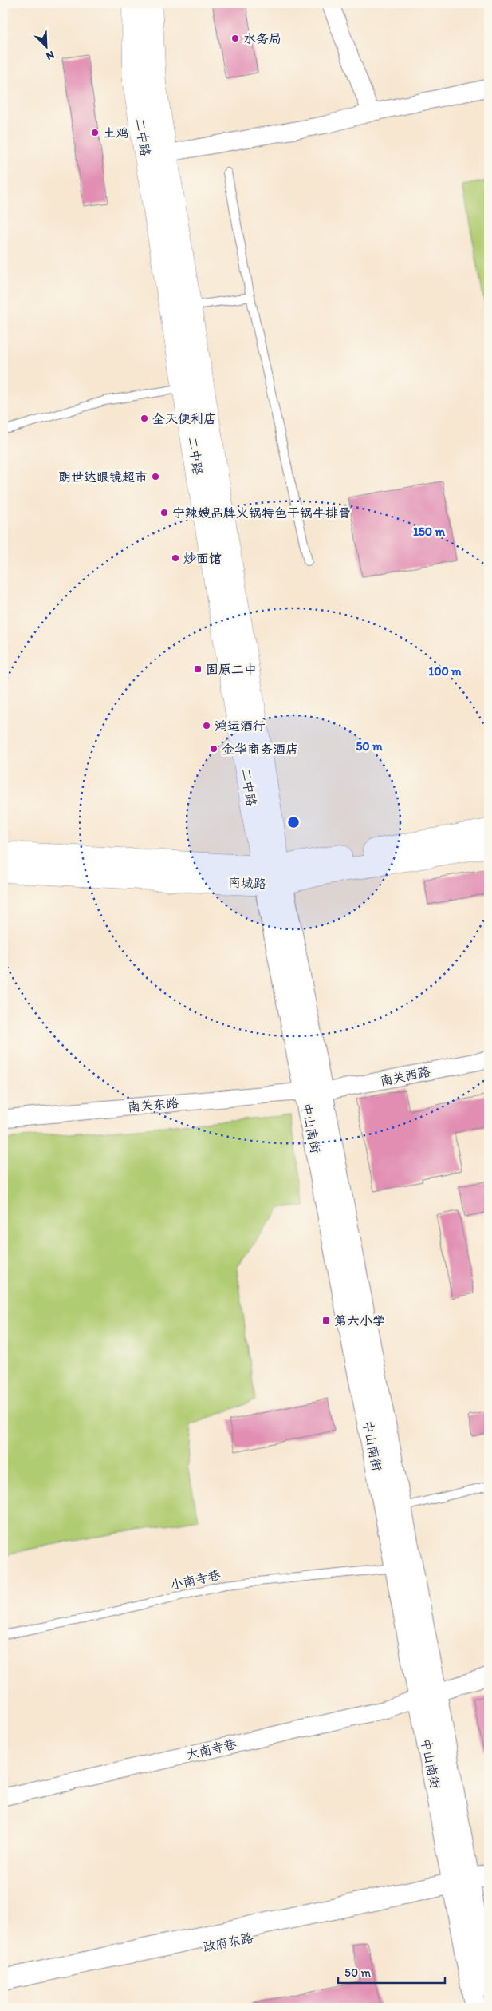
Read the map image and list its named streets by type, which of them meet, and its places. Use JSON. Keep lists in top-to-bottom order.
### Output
{
  "streets": {
    "main road": ["二中路", "南城路"],
    "street": [
      "南关西路",
      "南关东路",
      "中山南街",
      "大南寺巷",
      "政府东路"
    ],
    "lane": ["小南寺巷"]
  },
  "crossings": [
    ["二中路", "南城路"],
    ["二中路", "中山南街"],
    ["南城路", "中山南街"],
    ["南关西路", "南关东路"],
    ["南关西路", "中山南街"],
    ["南关东路", "中山南街"],
    ["中山南街", "小南寺巷"],
    ["中山南街", "大南寺巷"],
    ["中山南街", "政府东路"]
  ],
  "places": {
    "other": [
      "水务局",
      "土鸡",
      "全天便利店",
      "朗世达眼镜超市",
      "宁辣嫂品牌火锅特色干锅牛排骨",
      "炒面馆",
      "鸿运酒行",
      "金华商务酒店"
    ],
    "transit": ["固原二中", "第六小学"]
  },
  "scale_bar": "50 m",
  "north": "bottom right",
  "rings": ["150 m", "100 m", "50 m"]
}
